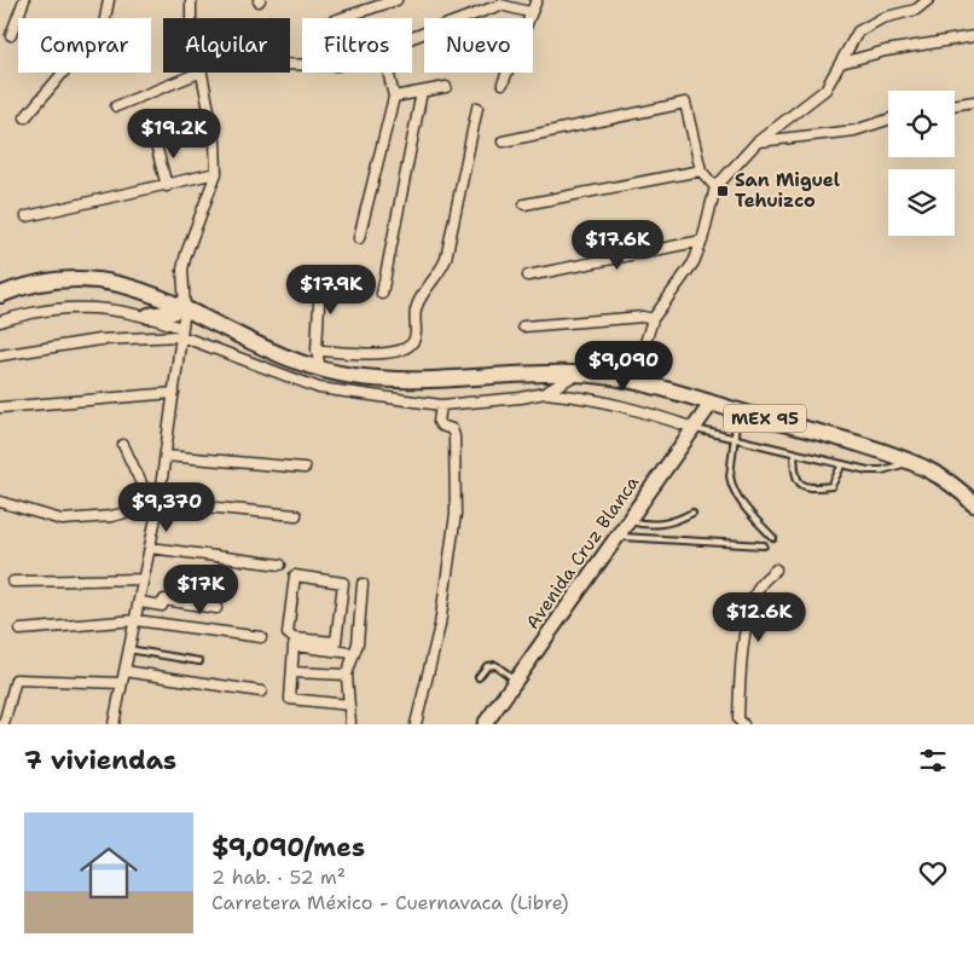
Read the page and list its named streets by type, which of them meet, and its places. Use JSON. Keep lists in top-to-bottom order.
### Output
{
  "streets": {
    "main road": ["MEX 95", "Avenida Cruz Blanca"]
  },
  "crossings": [
    ["MEX 95", "Avenida Cruz Blanca"]
  ],
  "places": {
    "transit": ["San Miguel Tehuizco"]
  },
  "page": {
    "chip": [
      "Comprar",
      "Alquilar",
      "Filtros",
      "Nuevo"
    ],
    "price": [
      "$19.2K",
      "$17.6K",
      "$17.9K",
      "$9,090",
      "$9,370",
      "$17K",
      "$12.6K"
    ],
    "heading": "7 viviendas",
    "list": [
      {
        "name": "$9,090/mes",
        "note": "2 hab. · 52 m² · Carretera México - Cuernavaca (Libre)"
      }
    ]
  }
}
